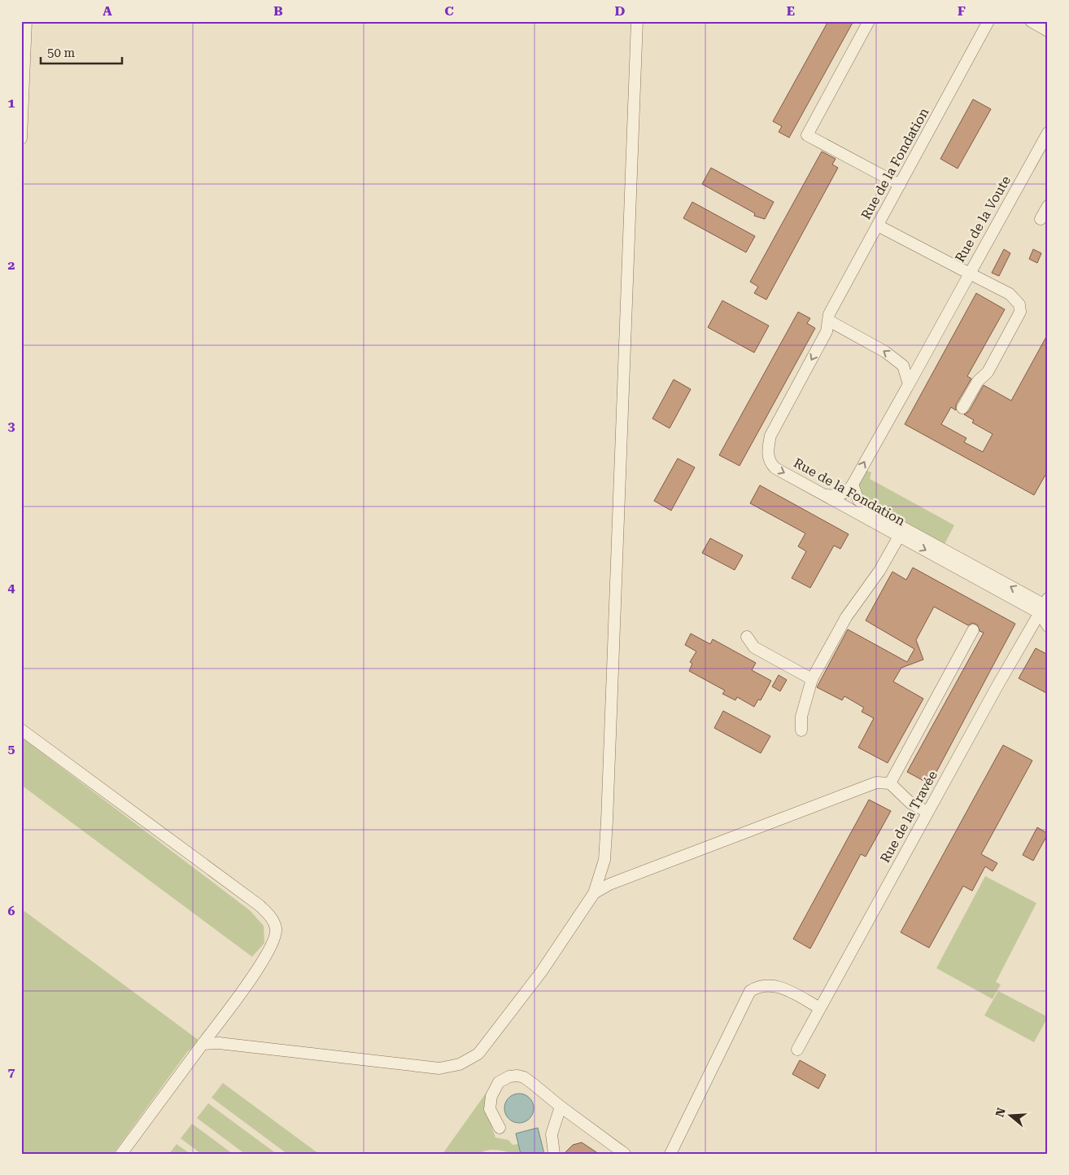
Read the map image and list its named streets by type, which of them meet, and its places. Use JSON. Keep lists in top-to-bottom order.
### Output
{
  "streets": {
    "lane": ["Rue de la Fondation", "Rue de la Voute", "Rue de la Travée"]
  },
  "crossings": [
    ["Rue de la Fondation", "Rue de la Voute"],
    ["Rue de la Fondation", "Rue de la Travée"]
  ],
  "scale_bar": "50 m",
  "north": "left",
  "grid": {
    "columns": [
      "A",
      "B",
      "C",
      "D",
      "E",
      "F"
    ],
    "rows": [
      "1",
      "2",
      "3",
      "4",
      "5",
      "6",
      "7"
    ]
  }
}
